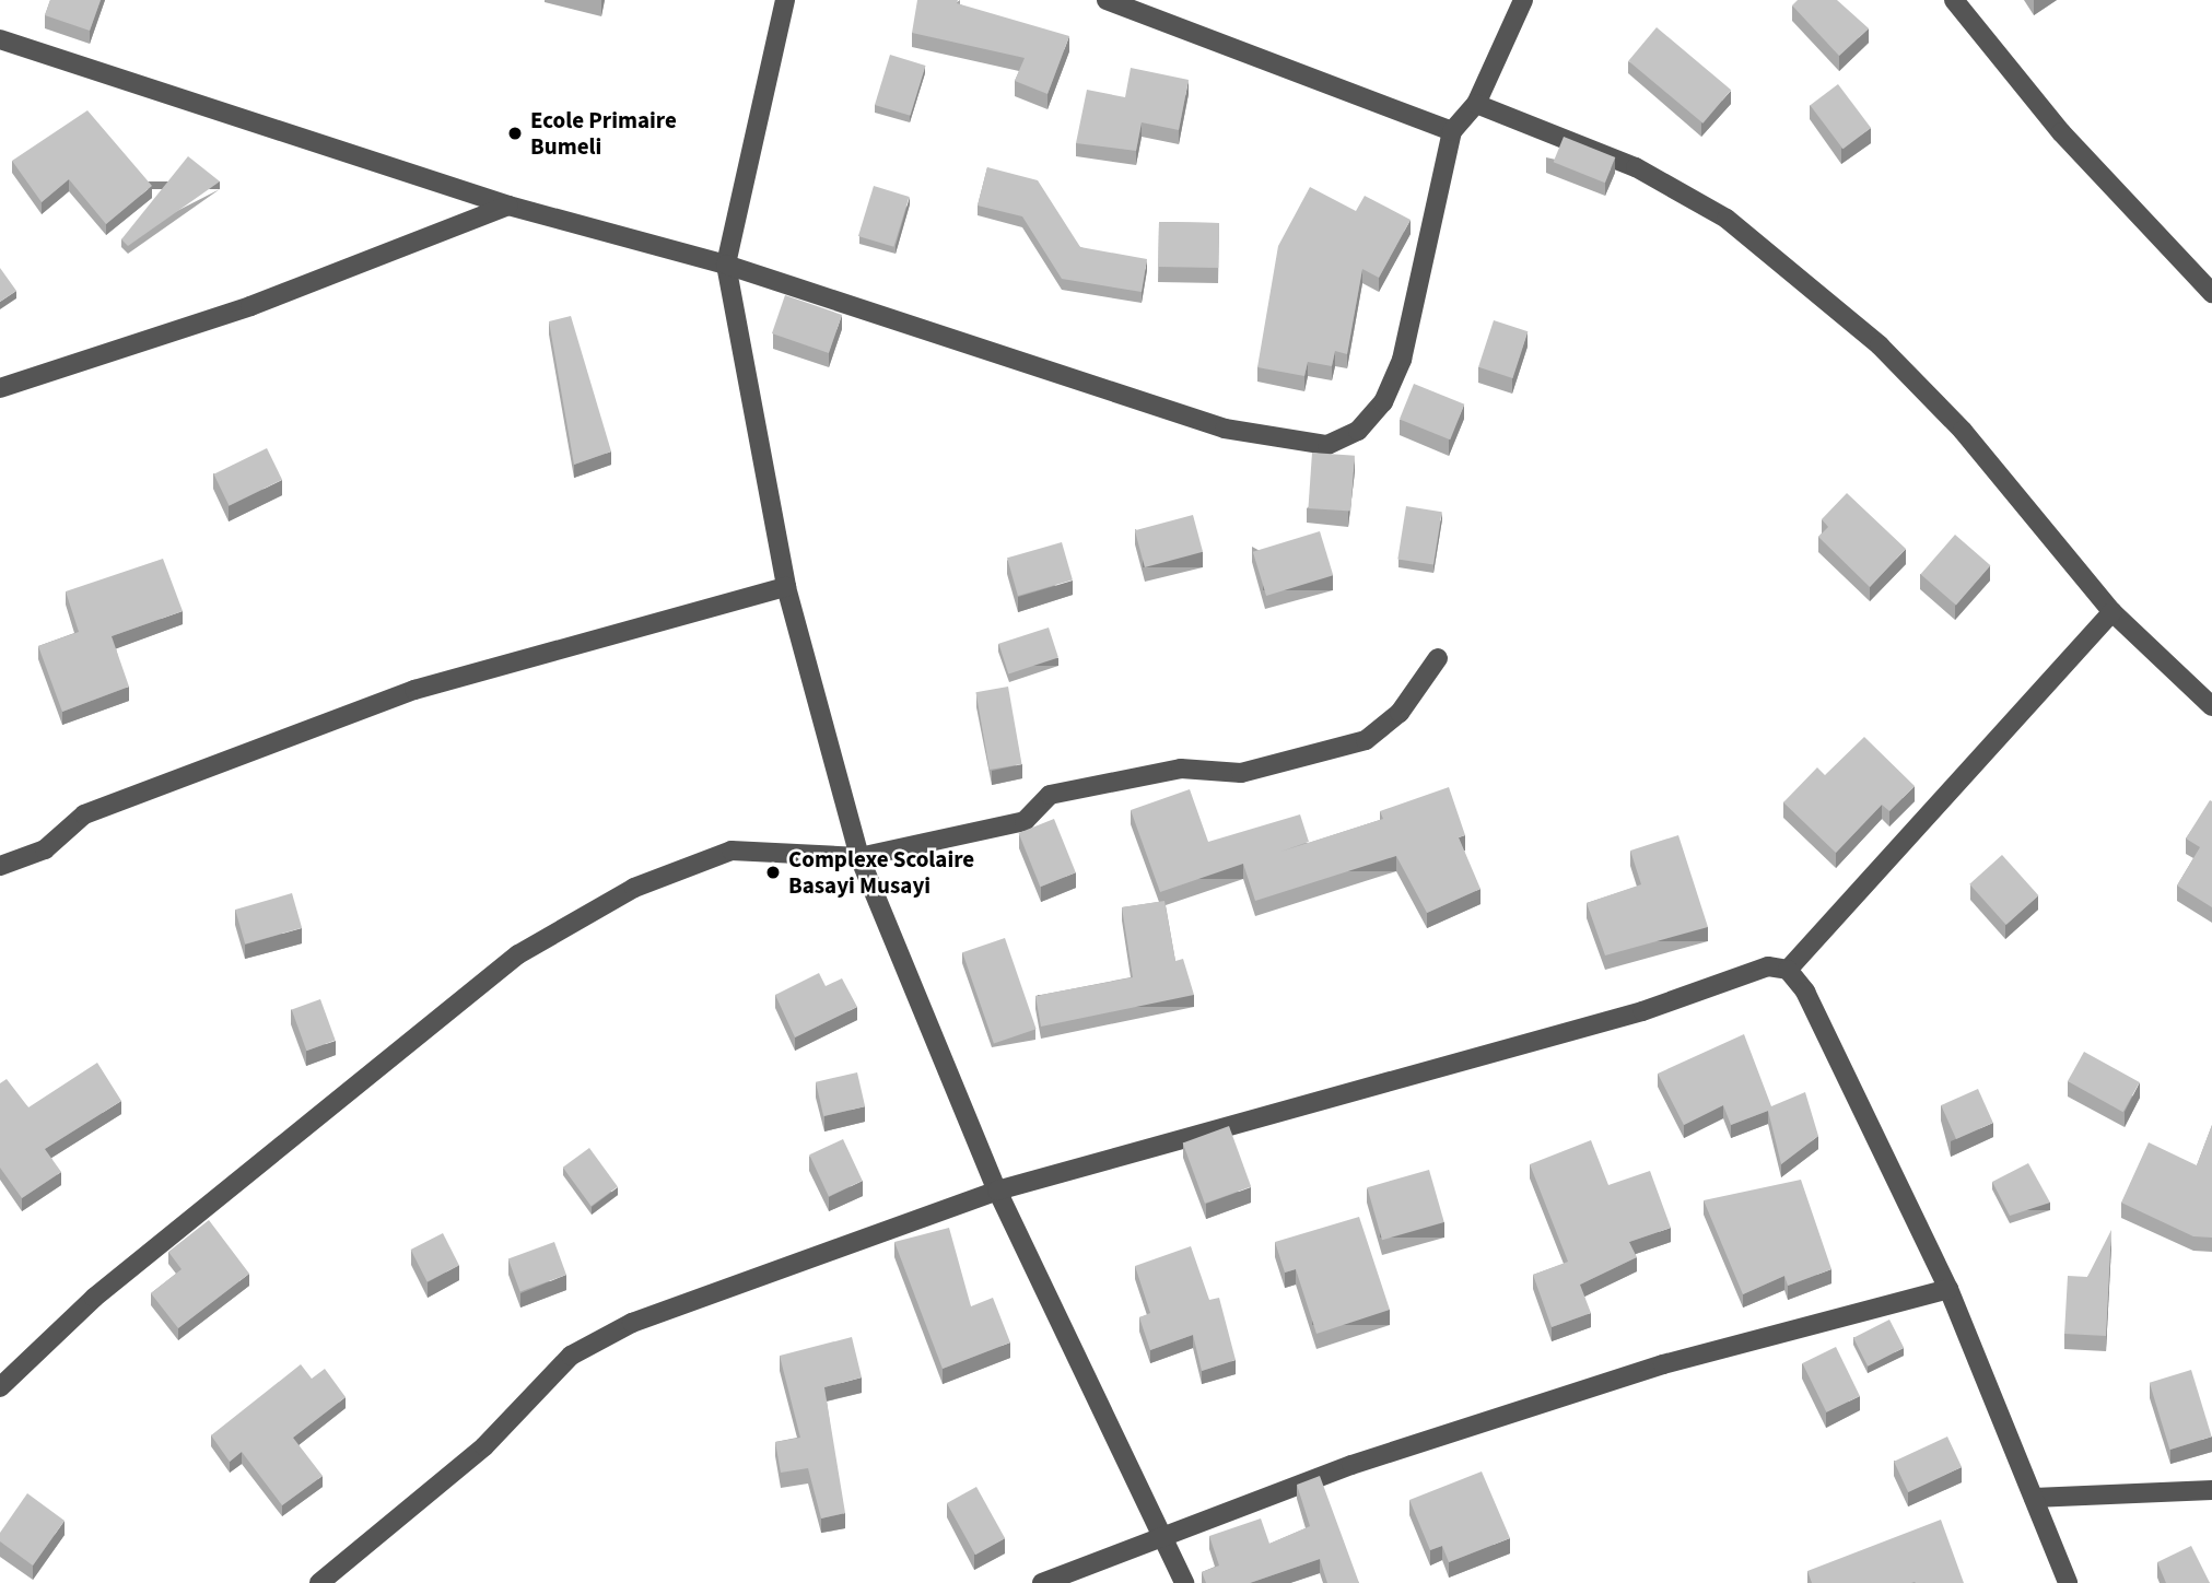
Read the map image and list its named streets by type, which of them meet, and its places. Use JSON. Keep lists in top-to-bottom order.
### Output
{
  "places": ["Ecole Primaire Bumeli", "Complexe Scolaire Basayi Musayi"]
}
